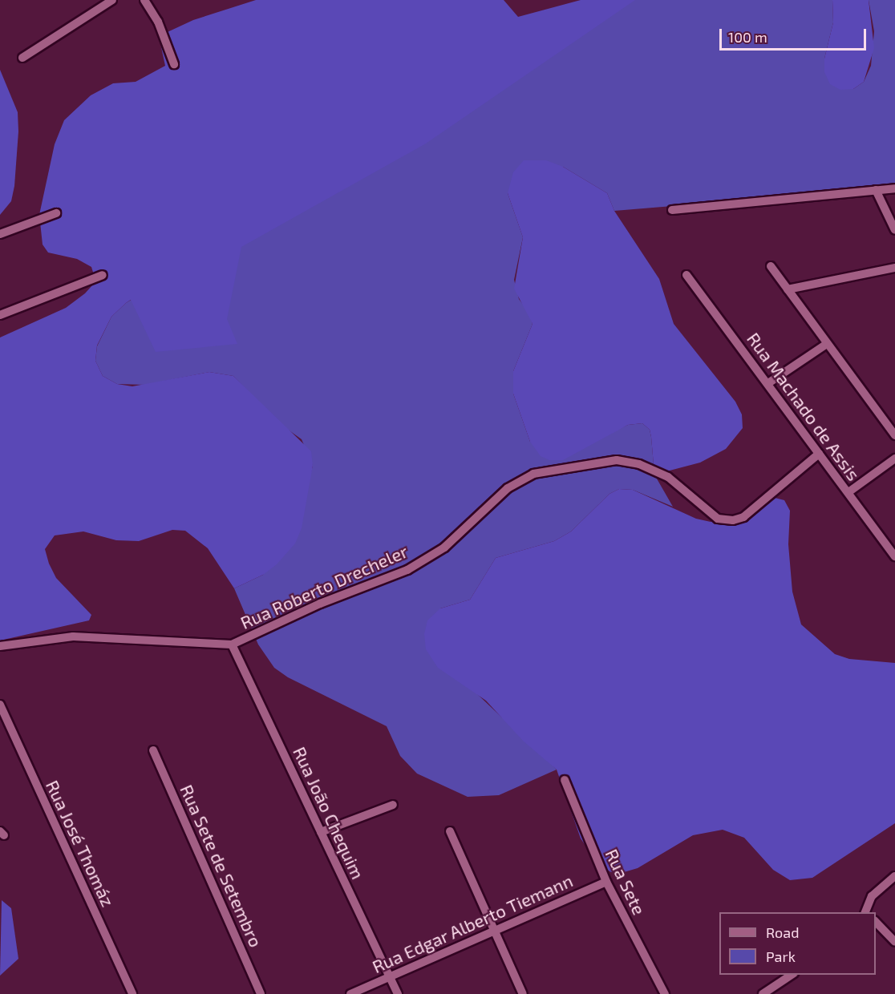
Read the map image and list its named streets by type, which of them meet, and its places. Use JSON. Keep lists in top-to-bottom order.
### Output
{
  "streets": {
    "street": [
      "Rua Machado de Assis",
      "Rua Roberto Drecheler",
      "Rua João Chequim",
      "Rua José Thomáz",
      "Rua Sete de Setembro",
      "Rua Sete",
      "Rua Edgar Alberto Tiemann"
    ]
  },
  "crossings": [
    ["Rua Machado de Assis", "Rua Roberto Drecheler"],
    ["Rua Roberto Drecheler", "Rua João Chequim"],
    ["Rua João Chequim", "Rua Edgar Alberto Tiemann"],
    ["Rua Sete", "Rua Edgar Alberto Tiemann"]
  ],
  "legend": ["Road", "Park"],
  "scale_bar": "100 m"
}
